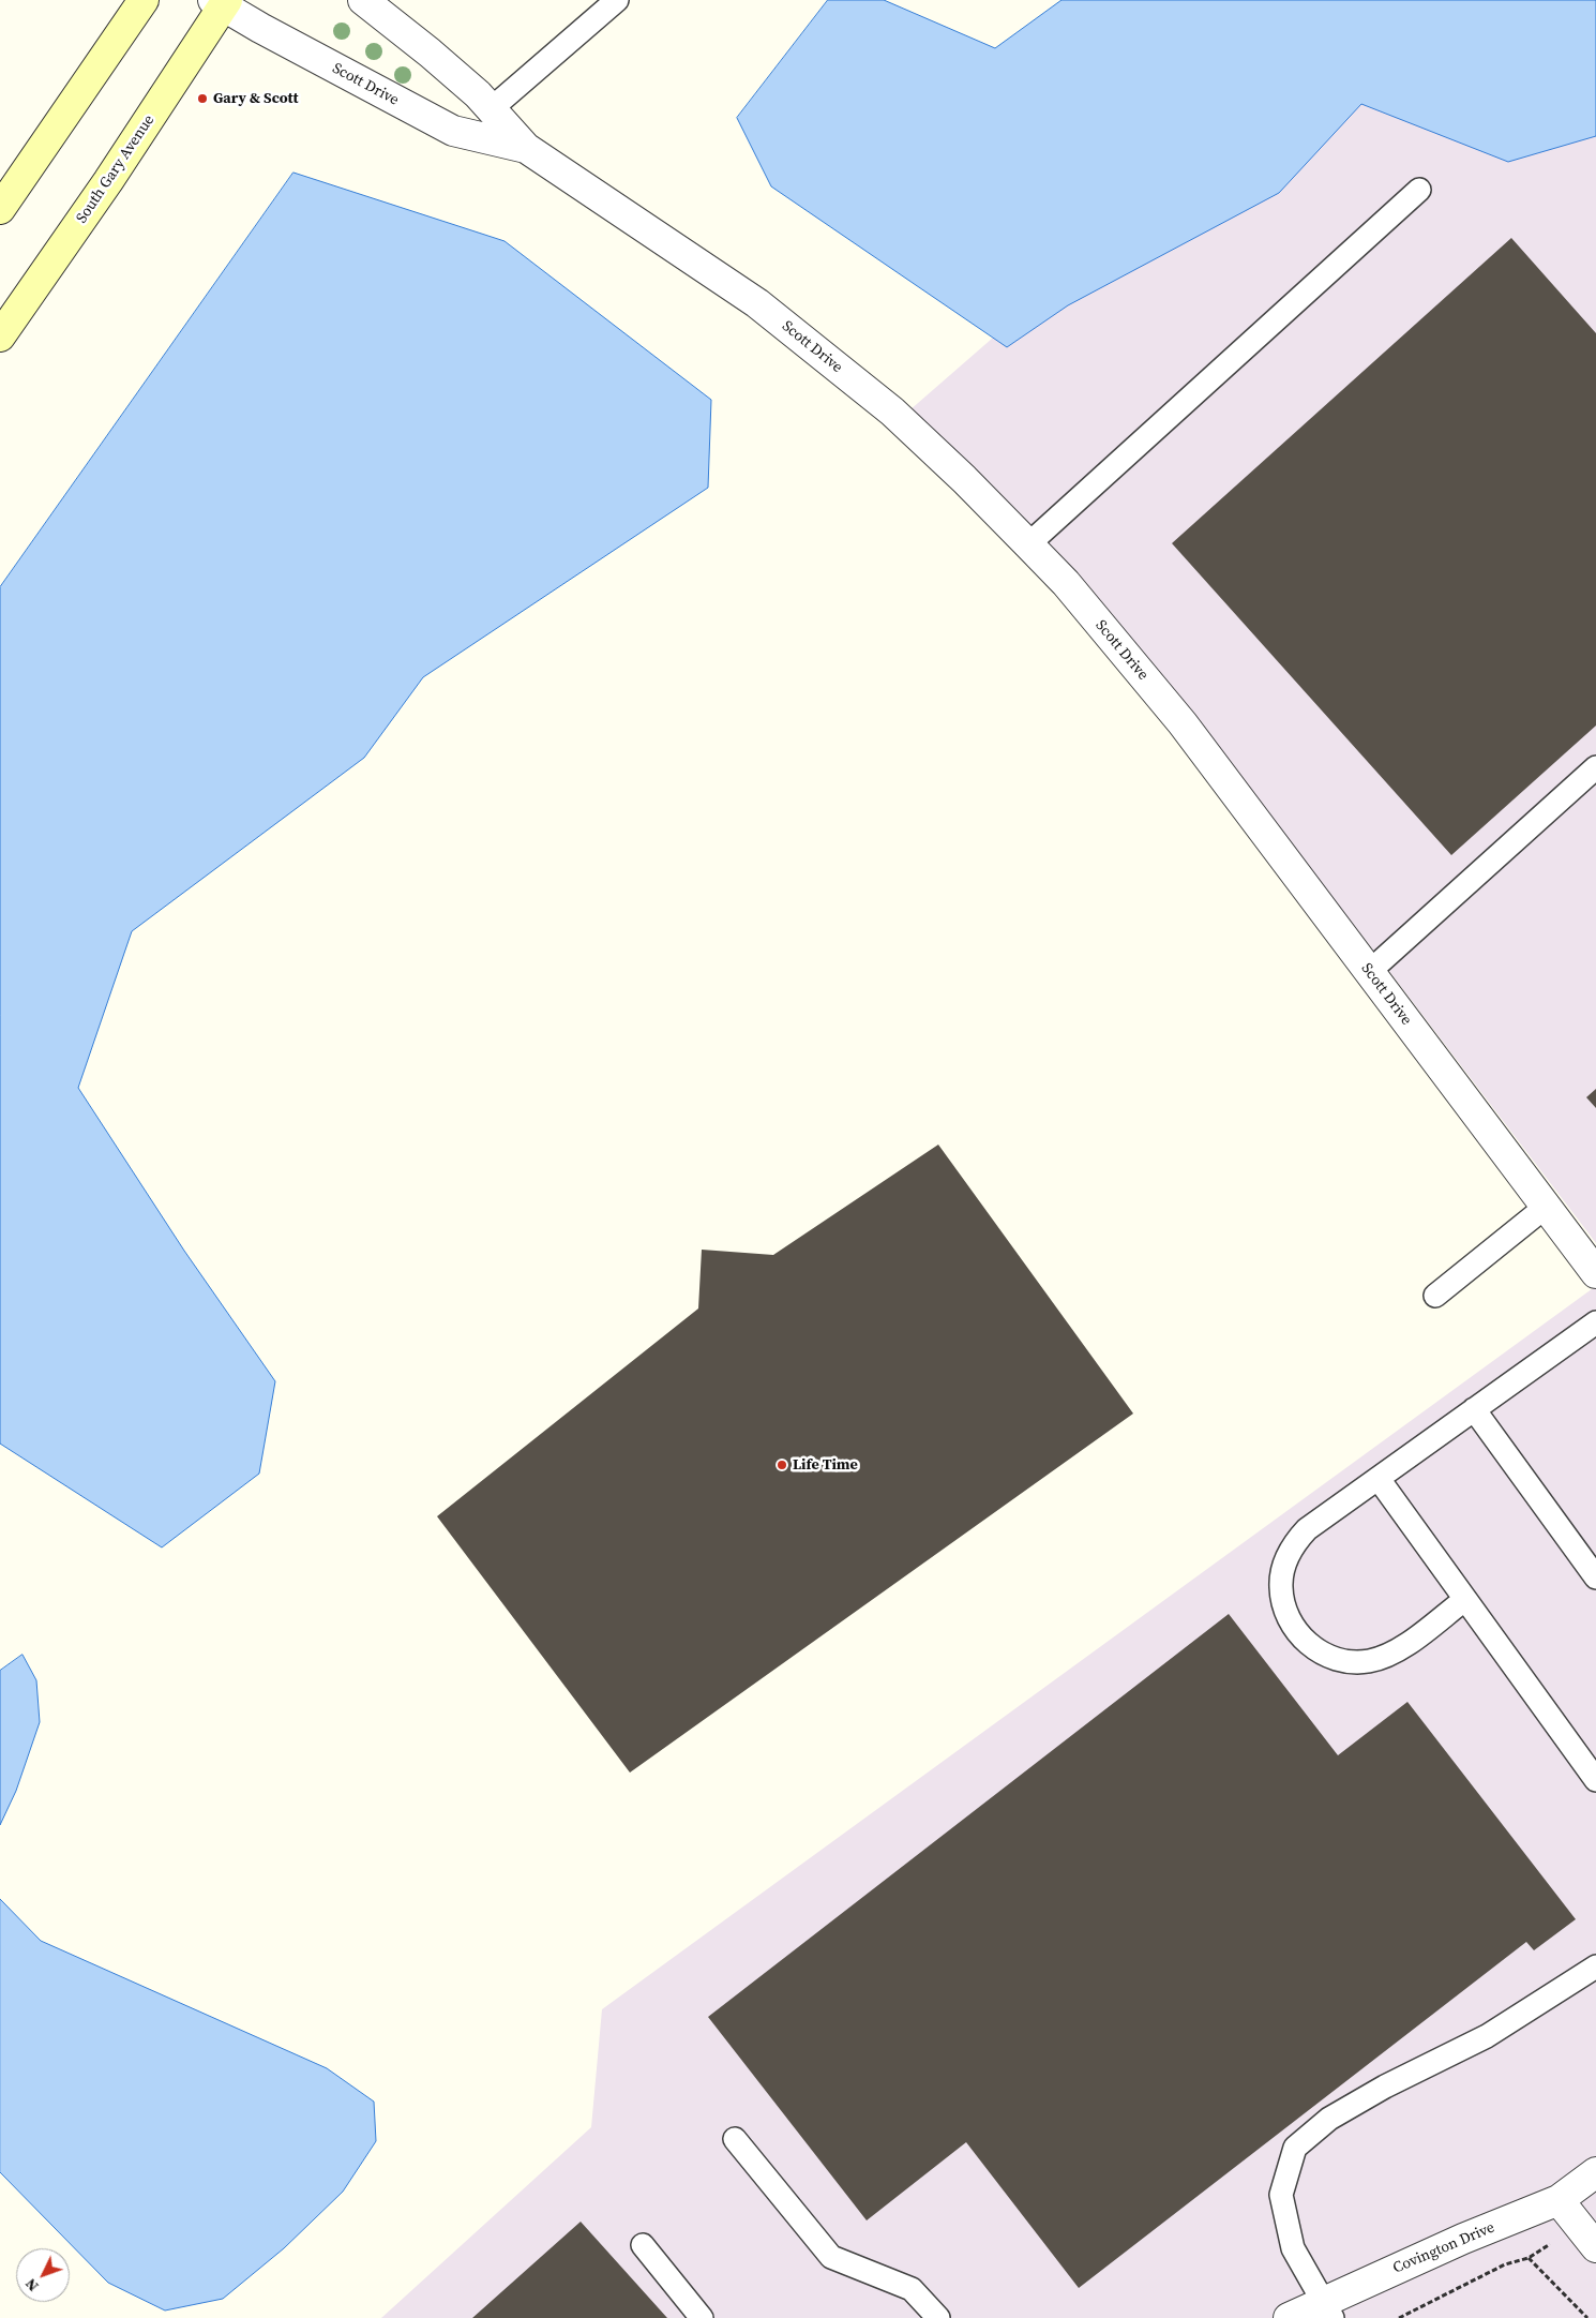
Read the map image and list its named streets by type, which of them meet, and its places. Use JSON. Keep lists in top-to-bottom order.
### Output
{
  "streets": {
    "main road": ["South Gary Avenue"],
    "street": ["Scott Drive", "Covington Drive"]
  },
  "crossings": [
    ["Scott Drive", "South Gary Avenue"]
  ],
  "places": ["Gary & Scott", "Life Time"],
  "north": "bottom left"
}
